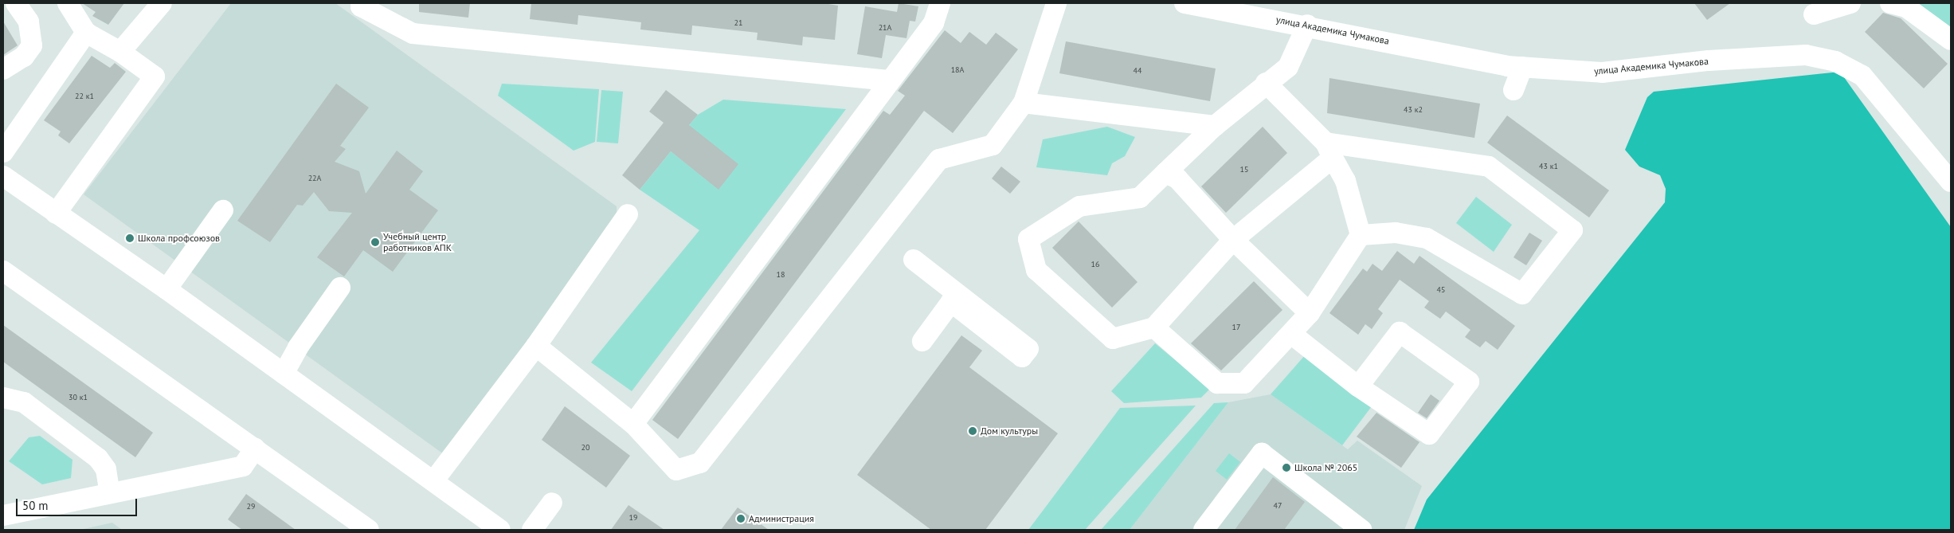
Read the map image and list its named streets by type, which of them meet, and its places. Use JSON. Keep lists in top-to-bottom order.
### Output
{
  "streets": {
    "street": ["улица Академика Чумакова"]
  },
  "places": [
    "Школа профсоюзов",
    "Учебный центр работников АПК",
    "Дом культуры",
    "Школа № 2065",
    "Администрация"
  ],
  "house_numbers": [
    "21",
    "21А",
    "18А",
    "44",
    "22 к1",
    "43 к2",
    "43 к1",
    "15",
    "22А",
    "16",
    "18",
    "45",
    "17",
    "30 к1",
    "20",
    "47",
    "29",
    "19"
  ],
  "scale_bar": "50 m"
}
